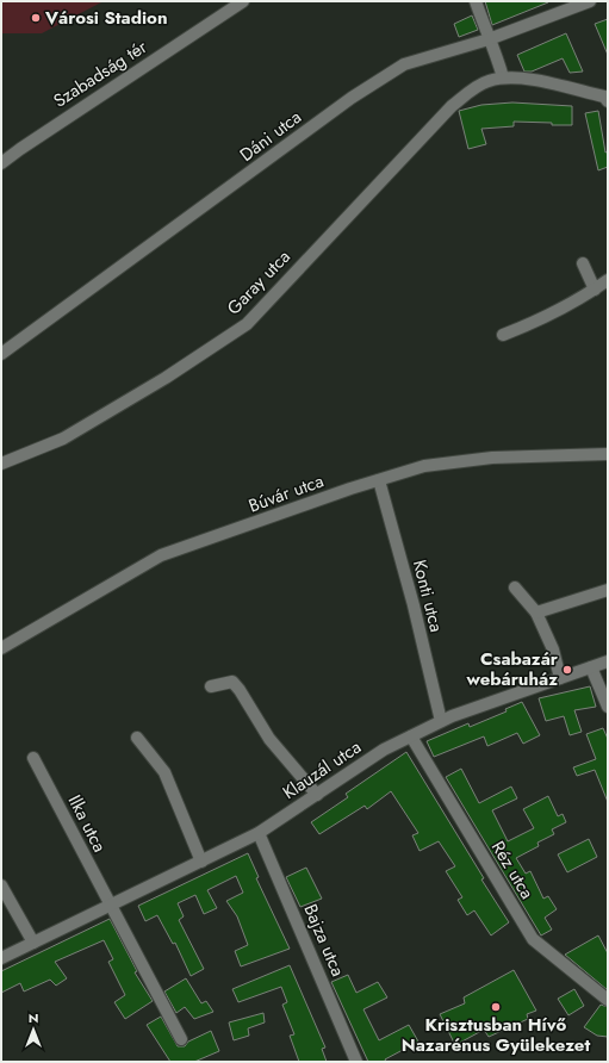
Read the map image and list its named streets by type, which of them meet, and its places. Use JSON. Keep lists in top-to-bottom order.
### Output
{
  "streets": {
    "street": [
      "Szabadság tér",
      "Dáni utca",
      "Garay utca",
      "Búvár utca",
      "Konti utca",
      "Klauzál utca",
      "Ilka utca",
      "Réz utca",
      "Bajza utca"
    ]
  },
  "crossings": [
    ["Búvár utca", "Konti utca"],
    ["Konti utca", "Klauzál utca"],
    ["Klauzál utca", "Ilka utca"],
    ["Klauzál utca", "Réz utca"],
    ["Klauzál utca", "Bajza utca"]
  ],
  "places": ["Városi Stadion", "Csabazár webáruház", "Krisztusban Hívő Nazarénus Gyülekezet"],
  "north": "top"
}
